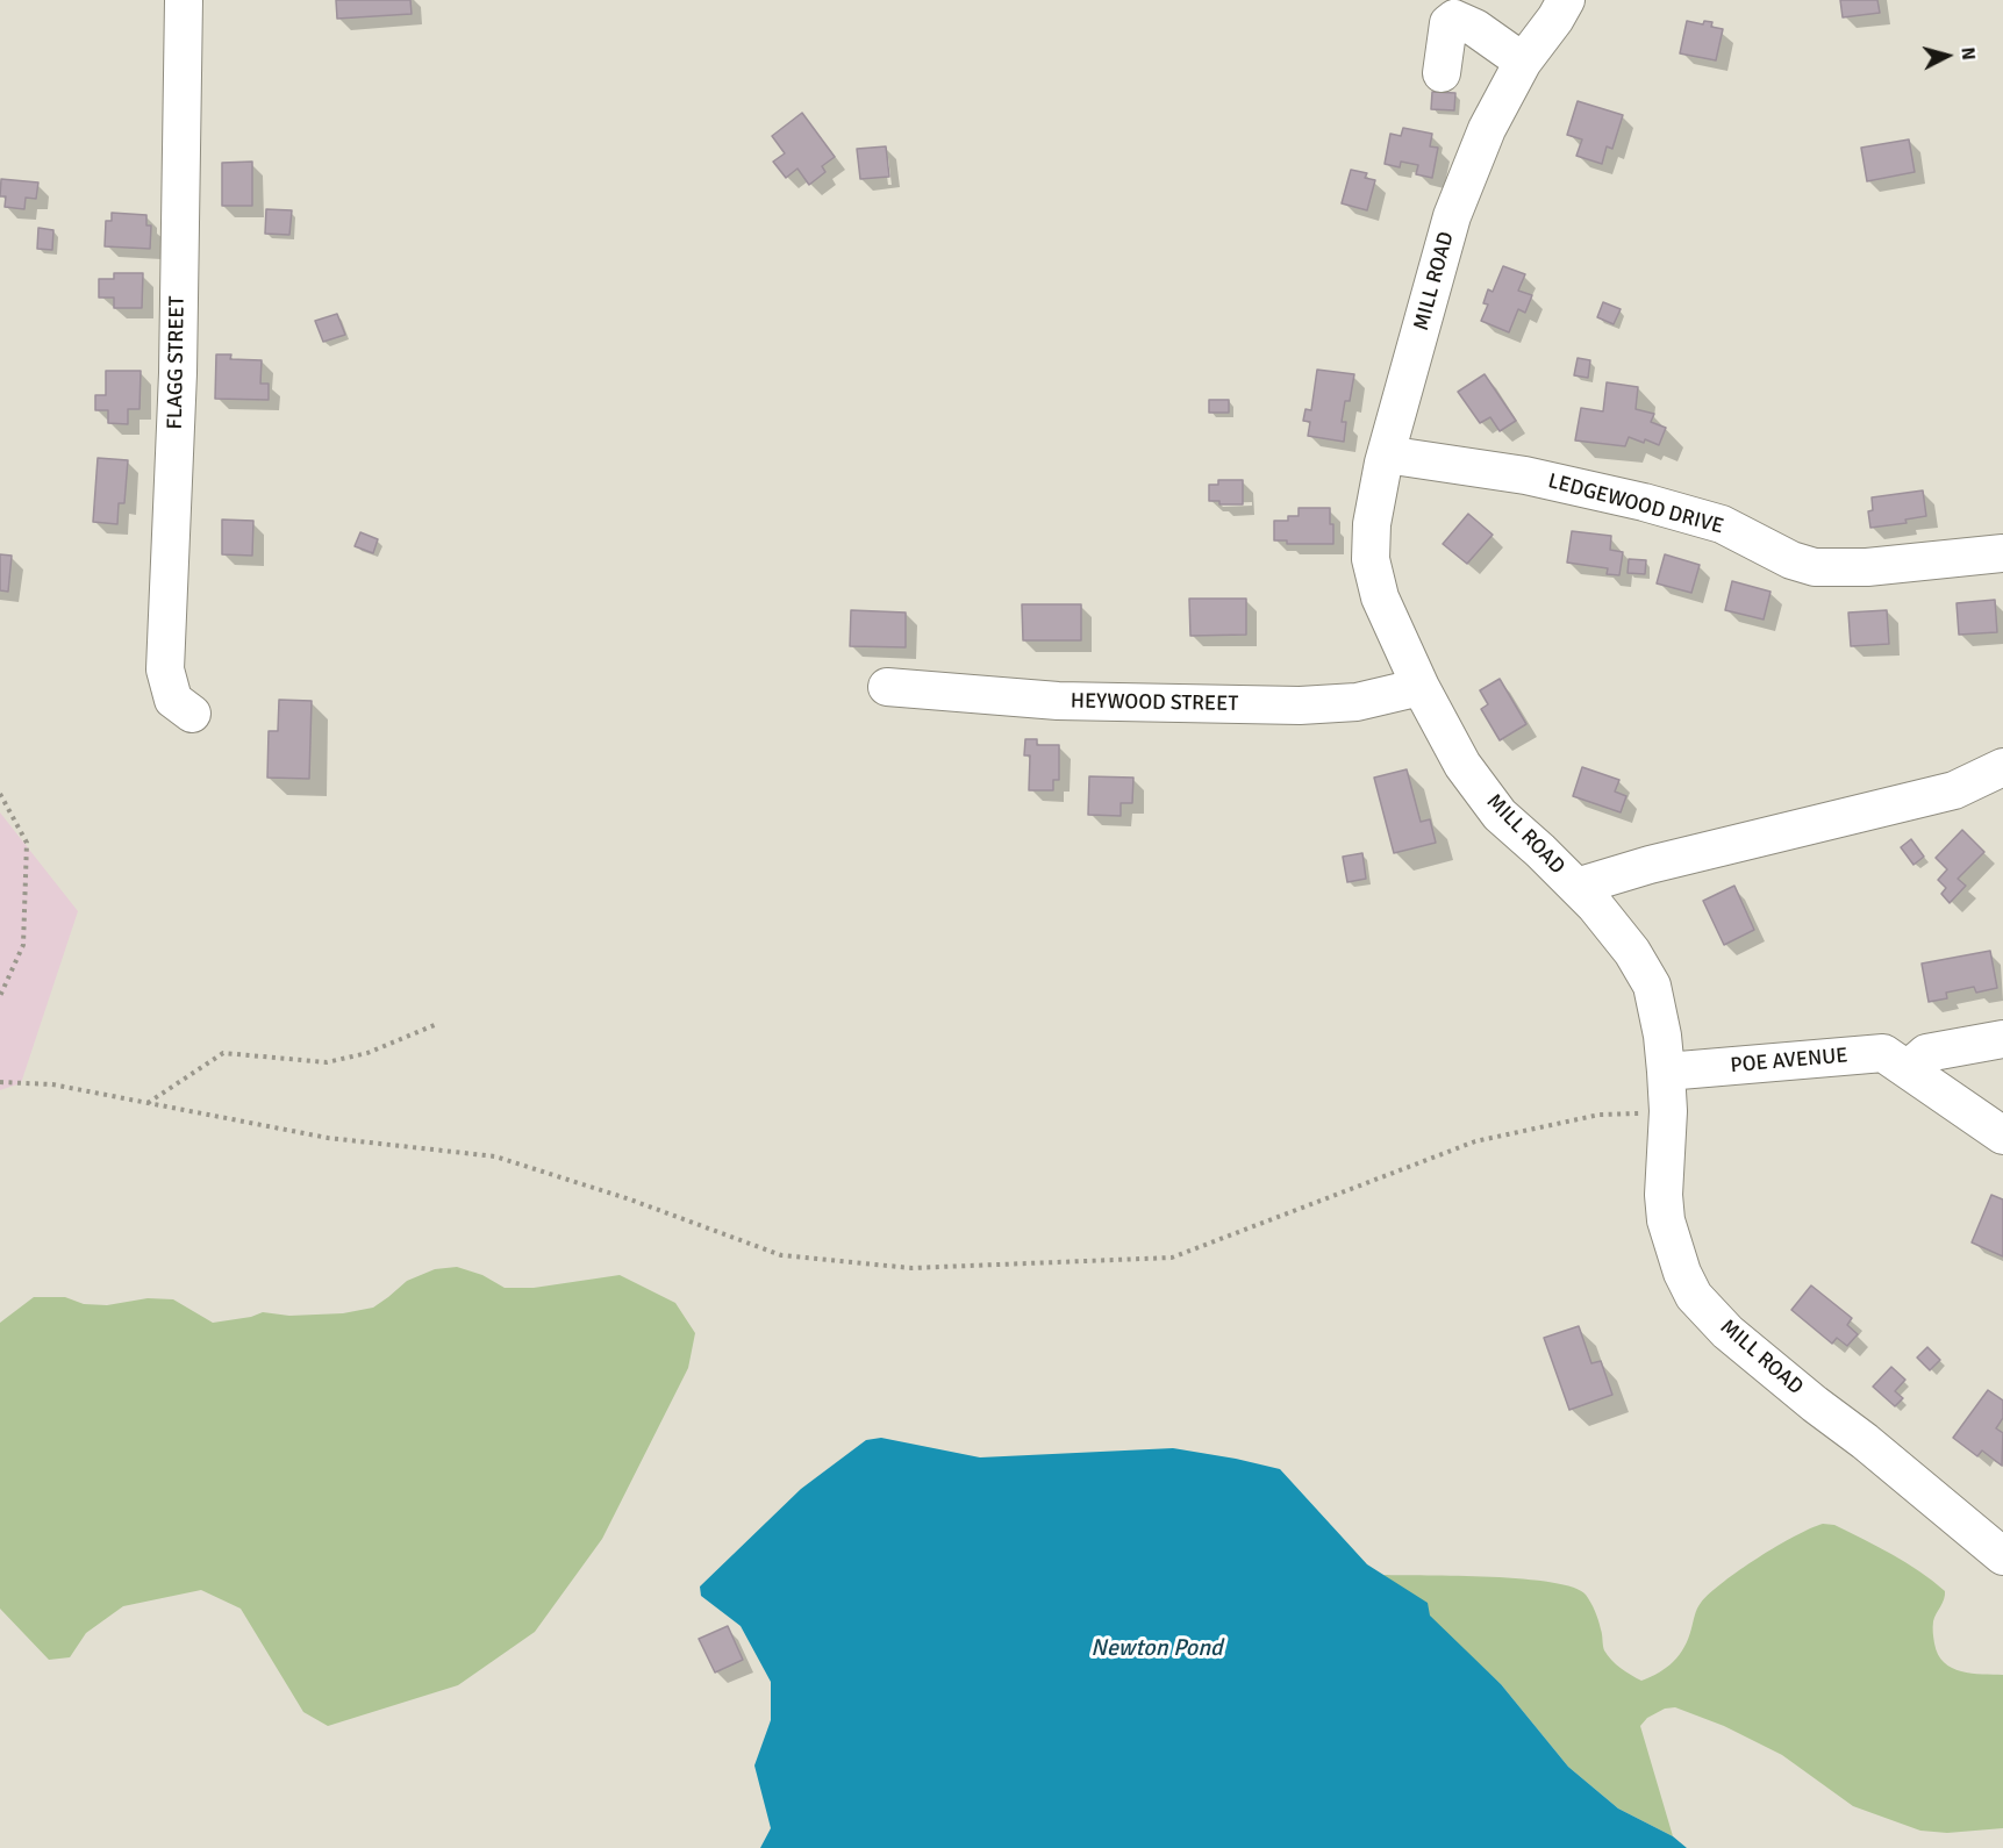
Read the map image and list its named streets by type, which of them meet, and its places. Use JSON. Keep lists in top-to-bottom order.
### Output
{
  "streets": {
    "street": [
      "MILL ROAD",
      "FLAGG STREET",
      "LEDGEWOOD DRIVE",
      "HEYWOOD STREET",
      "POE AVENUE"
    ]
  },
  "crossings": [
    ["MILL ROAD", "LEDGEWOOD DRIVE"],
    ["MILL ROAD", "HEYWOOD STREET"],
    ["MILL ROAD", "POE AVENUE"]
  ],
  "water": ["Newton Pond"],
  "north": "right"
}
